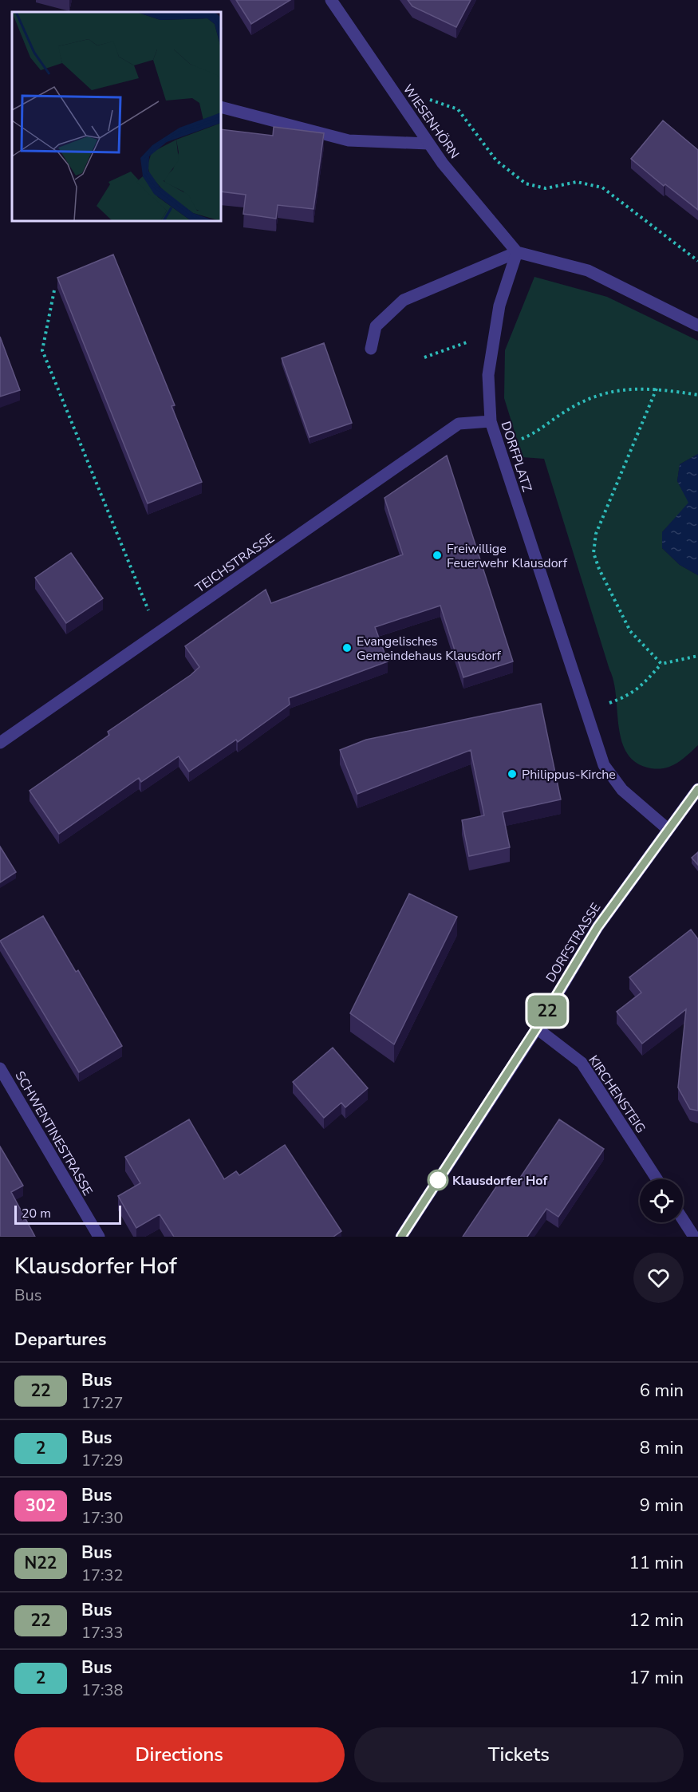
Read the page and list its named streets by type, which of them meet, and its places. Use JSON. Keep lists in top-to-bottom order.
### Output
{
  "streets": {
    "street": [
      "WIESENHÖRN",
      "DORFPLATZ",
      "TEICHSTRASSE",
      "DORFSTRASSE",
      "KIRCHENSTEIG",
      "SCHWENTINESTRASSE"
    ]
  },
  "crossings": [
    ["WIESENHÖRN", "DORFPLATZ"],
    ["DORFPLATZ", "TEICHSTRASSE"],
    ["DORFPLATZ", "DORFSTRASSE"],
    ["DORFSTRASSE", "KIRCHENSTEIG"]
  ],
  "places": [
    "Freiwillige Feuerwehr Klausdorf",
    "Evangelisches Gemeindehaus Klausdorf",
    "Philippus-Kirche",
    "Klausdorfer Hof"
  ],
  "lines": ["bus line 22"],
  "scale_bar": "20 m",
  "page": {
    "on_map": "22",
    "scale": "20 m",
    "heading": [
      ["Klausdorfer Hof", "Bus"],
      "Departures"
    ],
    "list": [
      {
        "mark": "22",
        "name": "Bus",
        "note": "17:27",
        "value": "6 min"
      },
      {
        "mark": "2",
        "name": "Bus",
        "note": "17:29",
        "value": "8 min"
      },
      {
        "mark": "302",
        "name": "Bus",
        "note": "17:30",
        "value": "9 min"
      },
      {
        "mark": "N22",
        "name": "Bus",
        "note": "17:32",
        "value": "11 min"
      },
      {
        "mark": "22",
        "name": "Bus",
        "note": "17:33",
        "value": "12 min"
      },
      {
        "mark": "2",
        "name": "Bus",
        "note": "17:38",
        "value": "17 min"
      }
    ],
    "buttons": ["Directions", "Tickets"]
  }
}
